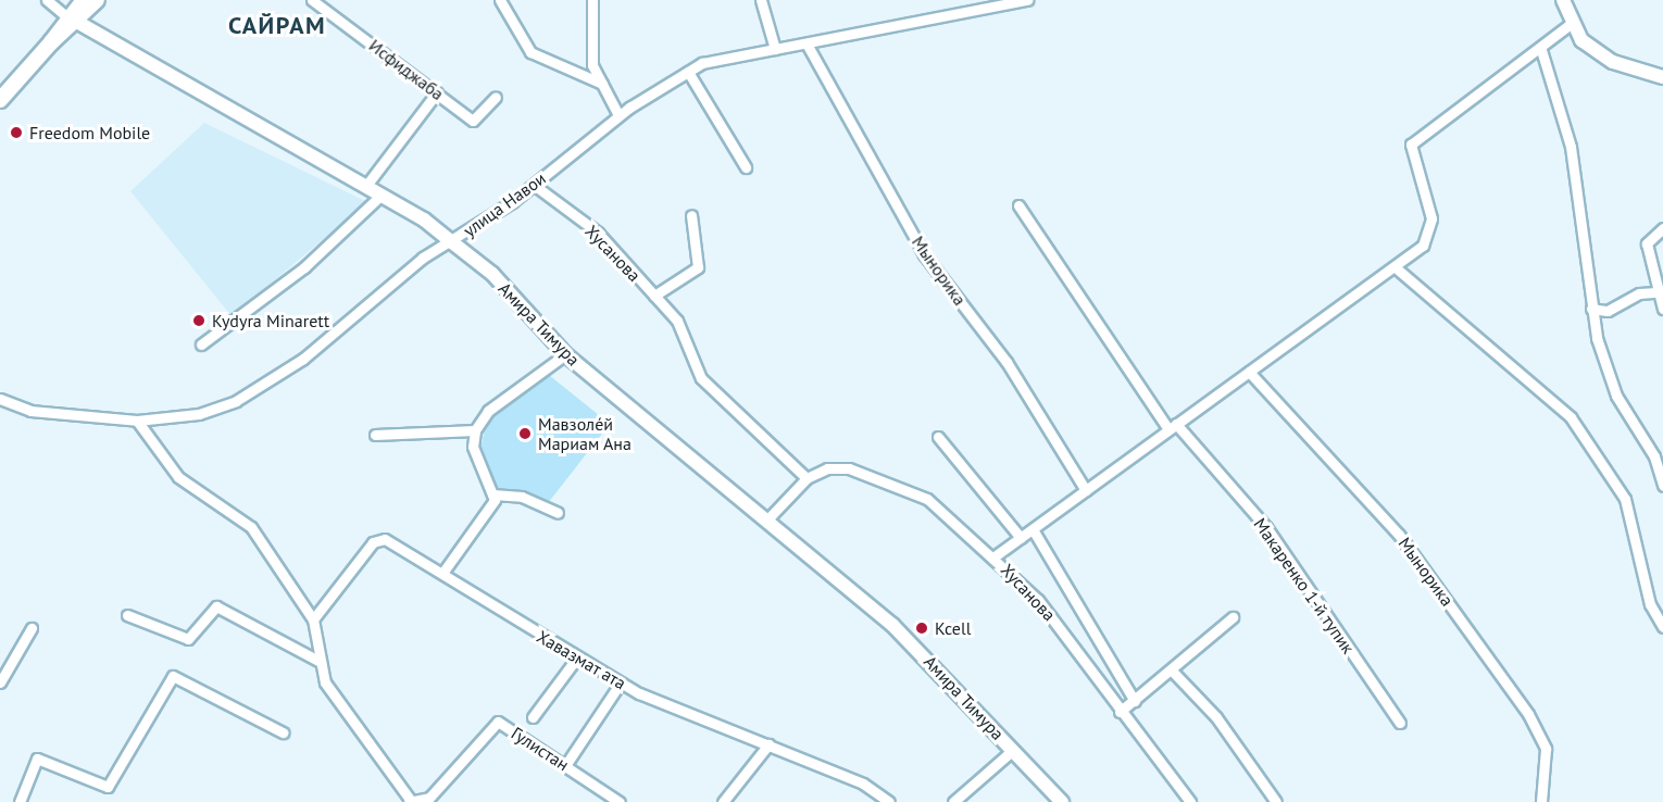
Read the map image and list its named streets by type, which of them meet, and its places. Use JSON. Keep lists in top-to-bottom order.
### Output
{
  "streets": {
    "street": [
      "Исфиджаба",
      "улица Навои",
      "Хусанова",
      "Мынорика",
      "Амира Тимура",
      "Макаренко 1-й тупик",
      "Хавазмат ата",
      "Гулистан"
    ]
  },
  "crossings": [
    ["улица Навои", "Хусанова"],
    ["улица Навои", "Мынорика"],
    ["улица Навои", "Амира Тимура"],
    ["Хусанова", "Амира Тимура"]
  ],
  "districts": ["САЙРАМ"],
  "places": [
    "Freedom Mobile",
    "Kydyra Minarett",
    "Мавзоле́й Мариам Ана",
    "Kcell"
  ]
}
